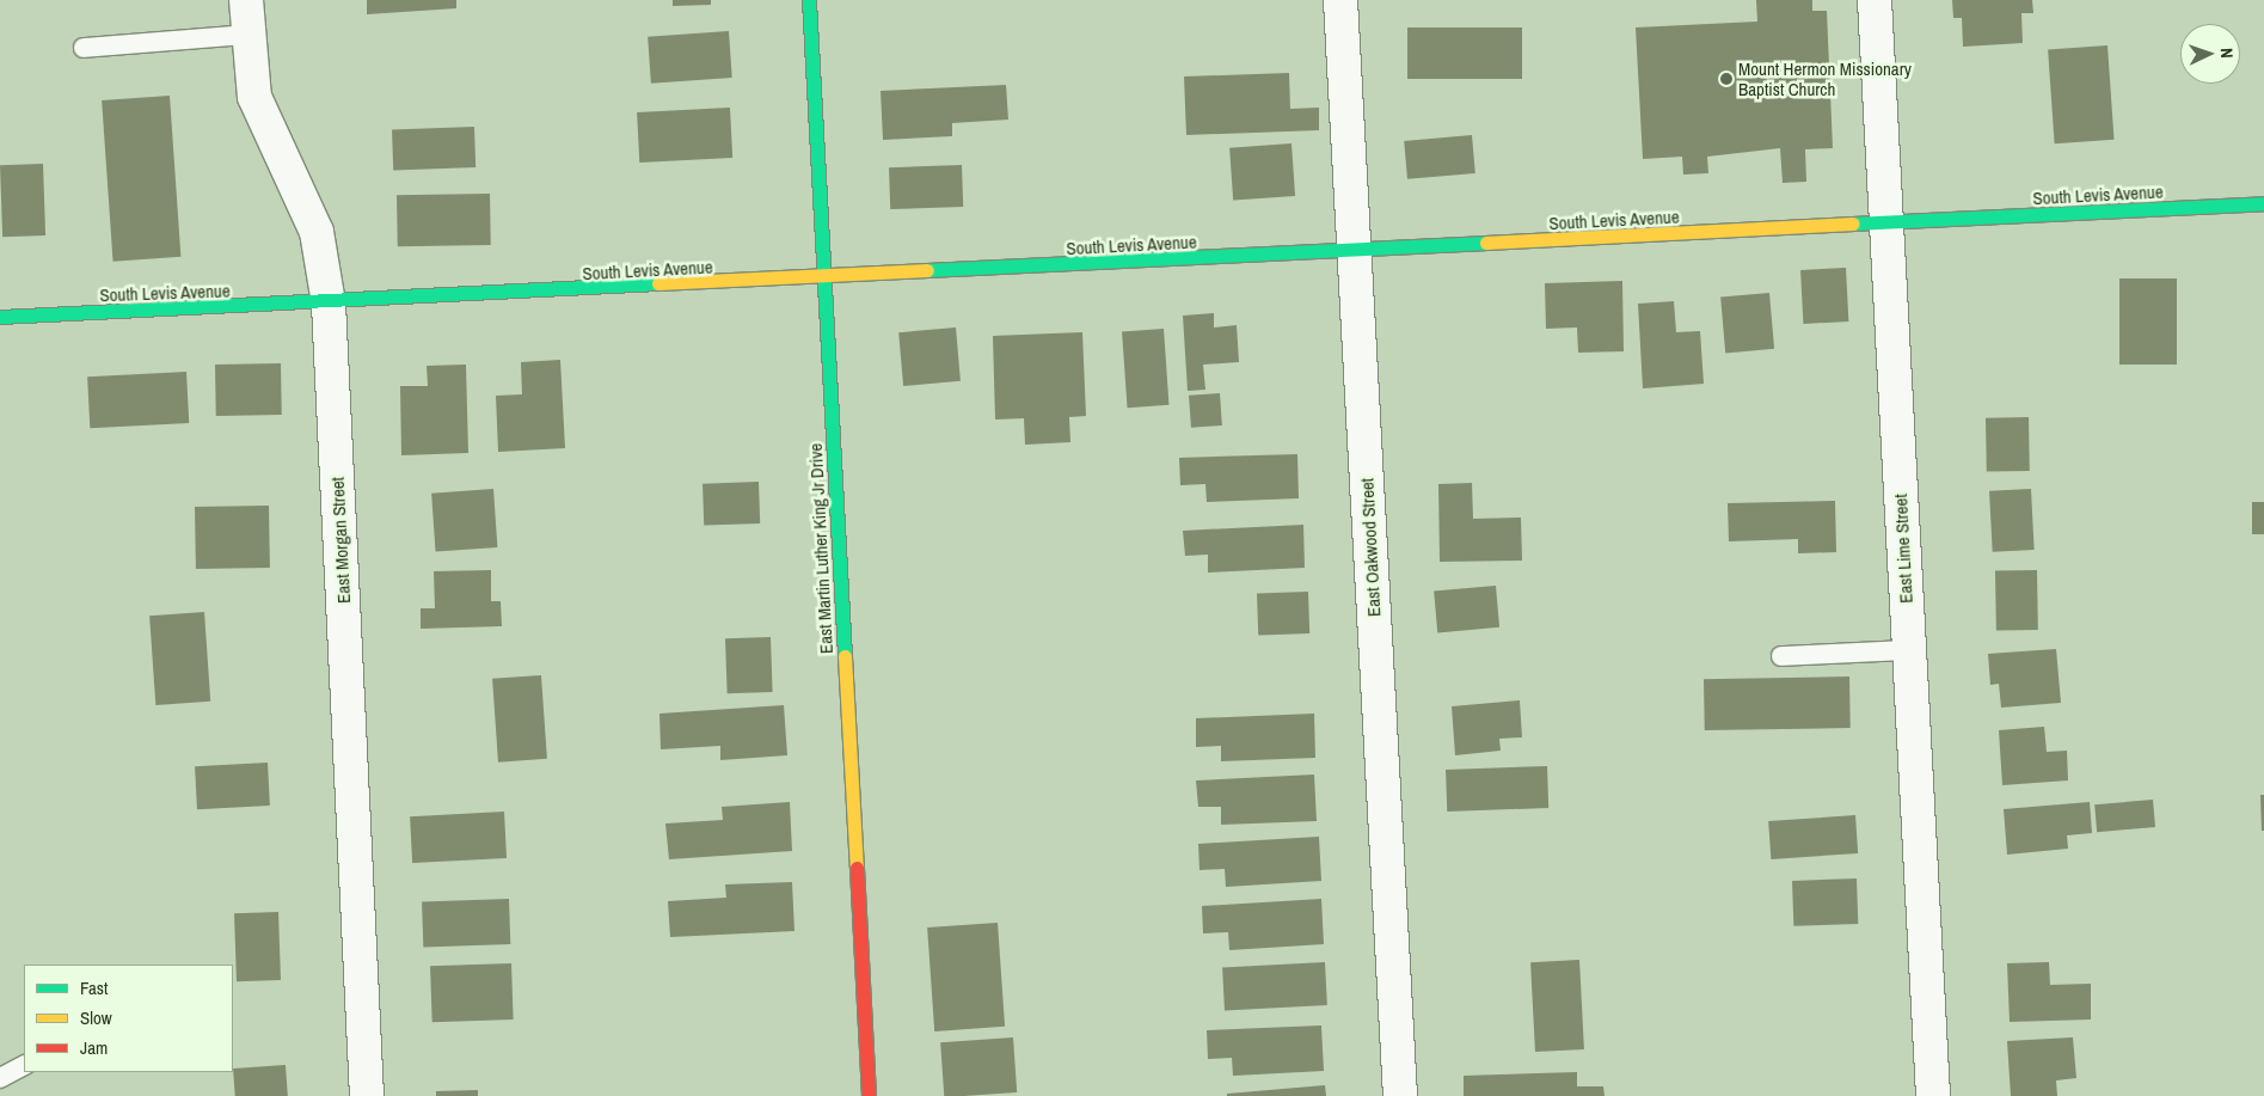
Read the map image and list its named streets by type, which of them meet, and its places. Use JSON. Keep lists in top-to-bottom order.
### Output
{
  "streets": {
    "street": [
      "South Levis Avenue",
      "East Morgan Street",
      "East Oakwood Street",
      "East Martin Luther King Jr Drive",
      "East Lime Street"
    ]
  },
  "crossings": [
    ["South Levis Avenue", "East Morgan Street"],
    ["South Levis Avenue", "East Oakwood Street"],
    ["South Levis Avenue", "East Martin Luther King Jr Drive"],
    ["South Levis Avenue", "East Lime Street"]
  ],
  "places": ["Mount Hermon Missionary Baptist Church"],
  "legend": ["Fast", "Slow", "Jam"],
  "north": "right"
}
